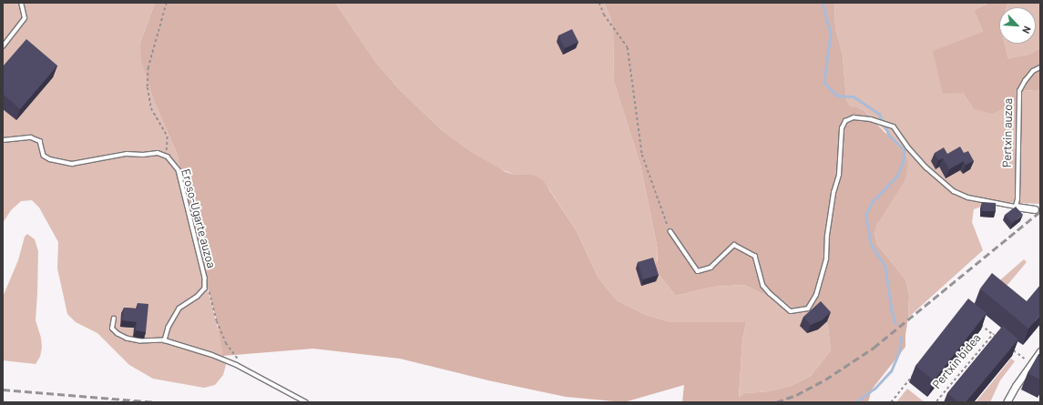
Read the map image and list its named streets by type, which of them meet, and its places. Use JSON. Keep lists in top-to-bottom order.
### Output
{
  "streets": {
    "lane": ["Pertxin auzoa", "Eroso-Ugarte auzoa"],
    "path": ["Pertxin bidea"]
  },
  "north": "bottom right"
}
